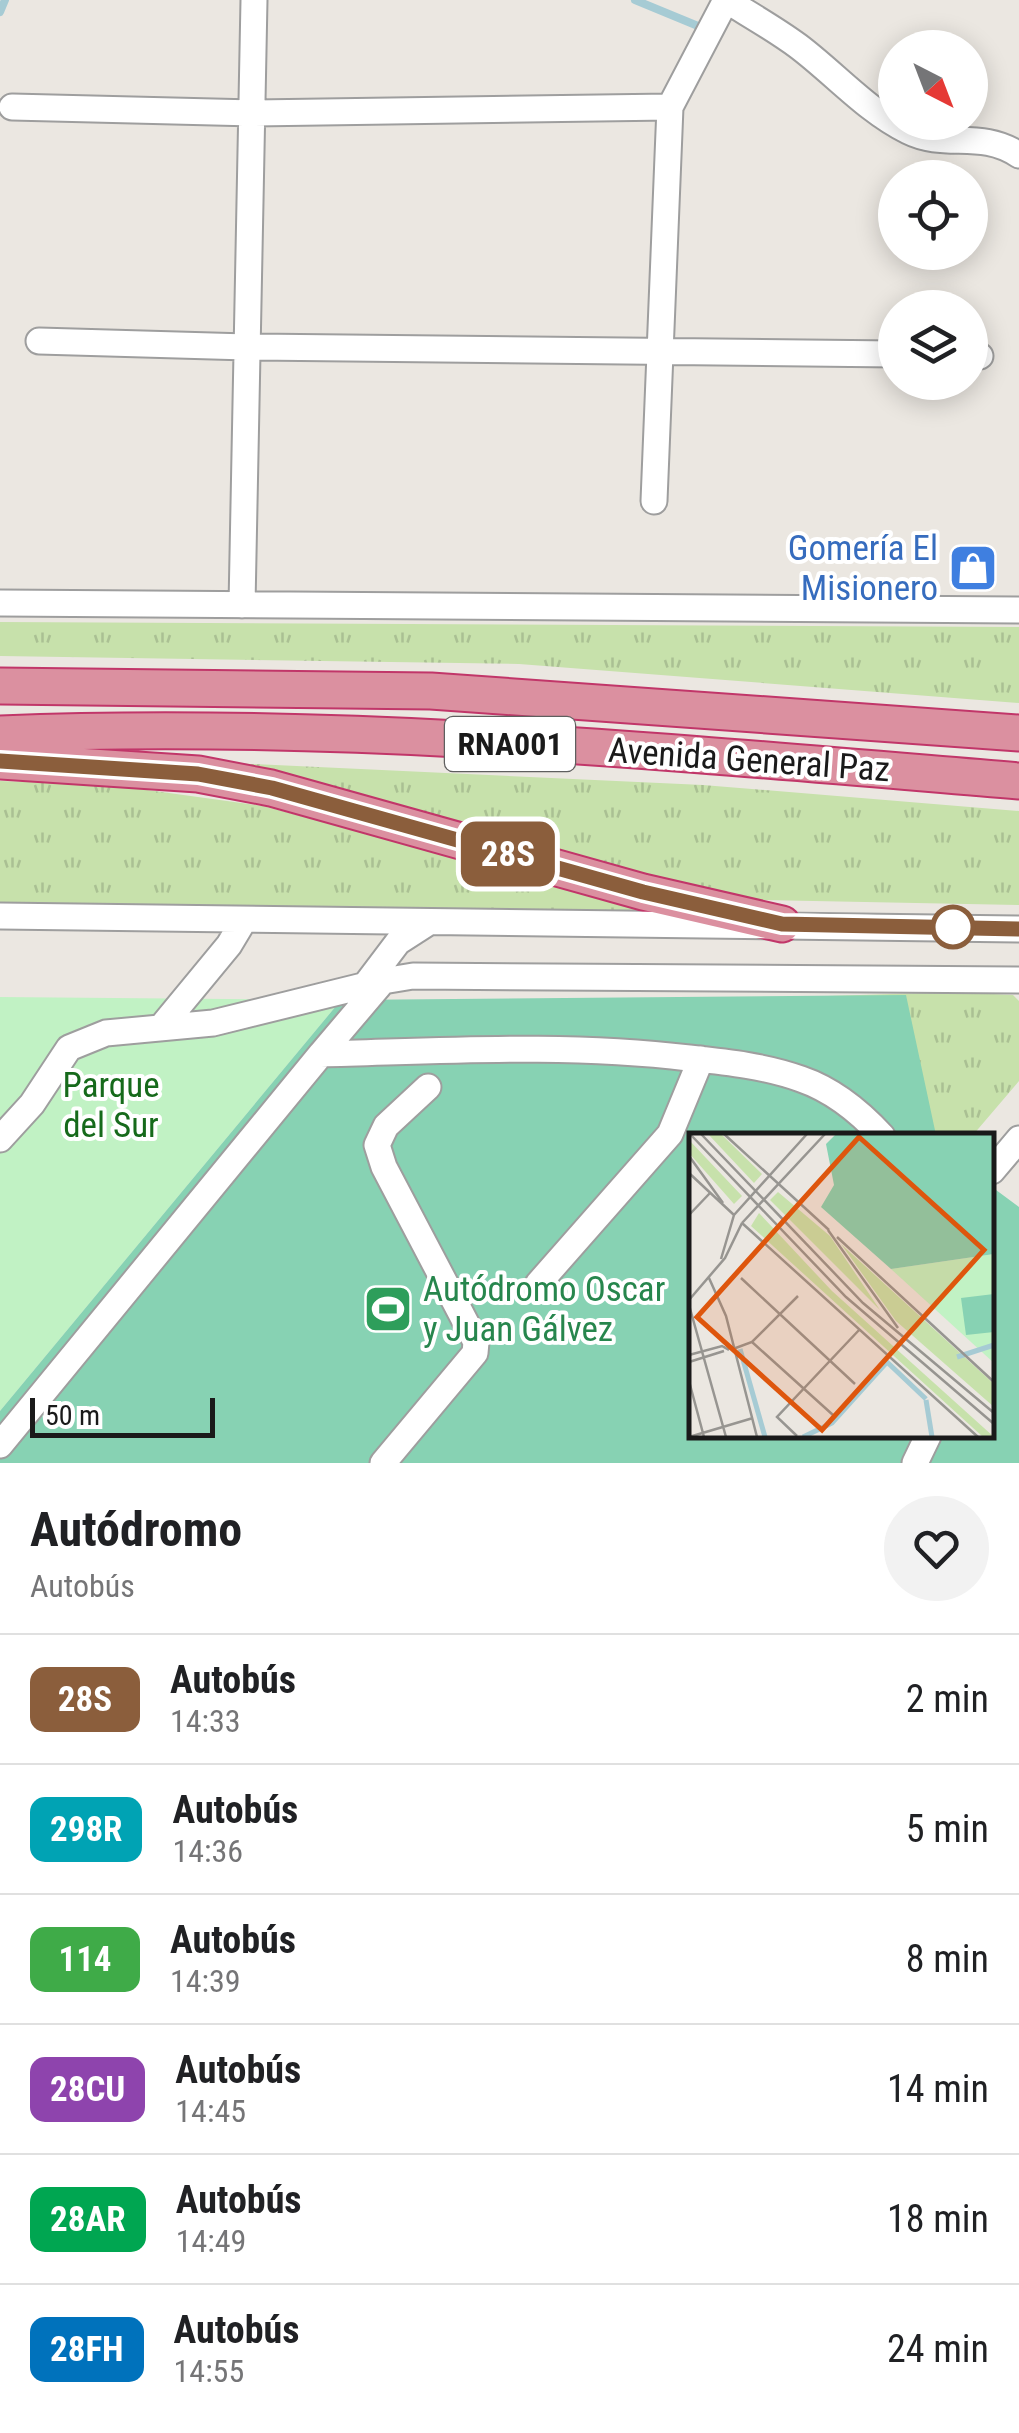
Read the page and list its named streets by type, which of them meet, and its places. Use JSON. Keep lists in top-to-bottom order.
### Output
{
  "streets": {
    "highway": ["RNA001", "Avenida General Paz"]
  },
  "parks": ["Parque del Sur"],
  "places": {
    "shop": ["Gomería El Misionero"],
    "sports": ["Autódromo Oscar y Juan Gálvez"]
  },
  "lines": ["bus line 28S"],
  "scale_bar": "50 m",
  "north": "bottom right",
  "page": {
    "on_map": "28S",
    "scale": "50 m",
    "heading": ["Autódromo", "Autobús"],
    "list": [
      {
        "mark": "28S",
        "name": "Autobús",
        "note": "14:33",
        "value": "2 min"
      },
      {
        "mark": "298R",
        "name": "Autobús",
        "note": "14:36",
        "value": "5 min"
      },
      {
        "mark": "114",
        "name": "Autobús",
        "note": "14:39",
        "value": "8 min"
      },
      {
        "mark": "28CU",
        "name": "Autobús",
        "note": "14:45",
        "value": "14 min"
      },
      {
        "mark": "28AR",
        "name": "Autobús",
        "note": "14:49",
        "value": "18 min"
      },
      {
        "mark": "28FH",
        "name": "Autobús",
        "note": "14:55",
        "value": "24 min"
      }
    ]
  }
}
